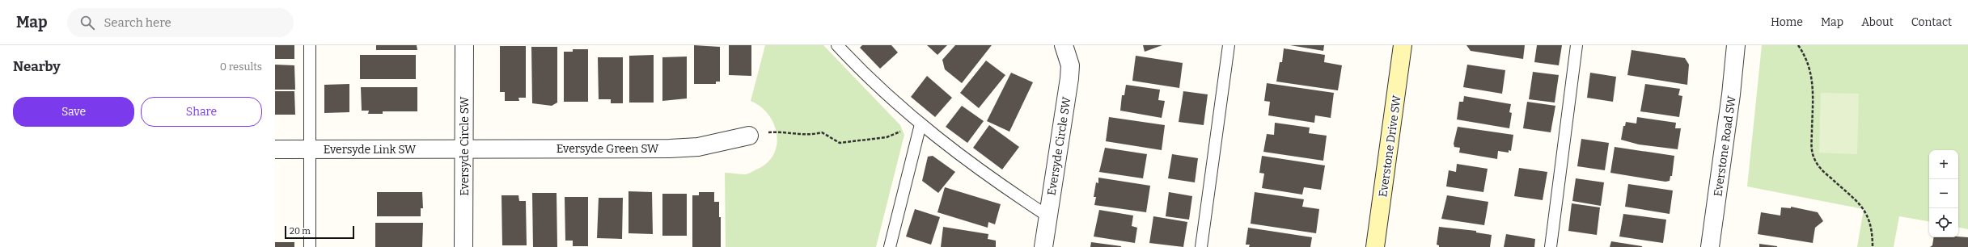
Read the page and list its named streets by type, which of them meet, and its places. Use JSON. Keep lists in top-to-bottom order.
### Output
{
  "streets": {
    "street": [
      "Eversyde Circle SW",
      "Everstone Drive SW",
      "Everstone Road SW",
      "Eversyde Green SW",
      "Eversyde Link SW"
    ]
  },
  "crossings": [
    ["Eversyde Circle SW", "Eversyde Green SW"],
    ["Eversyde Circle SW", "Eversyde Link SW"],
    ["Eversyde Green SW", "Eversyde Link SW"]
  ],
  "scale_bar": "20 m",
  "page": {
    "header": "Map",
    "search": "Search here",
    "nav": [
      "Home",
      "Map",
      "About",
      "Contact"
    ],
    "heading": ["Nearby", "0 results"],
    "buttons": ["Save", "Share"],
    "map_buttons": ["+", "−"],
    "scale": "20 m"
  }
}
